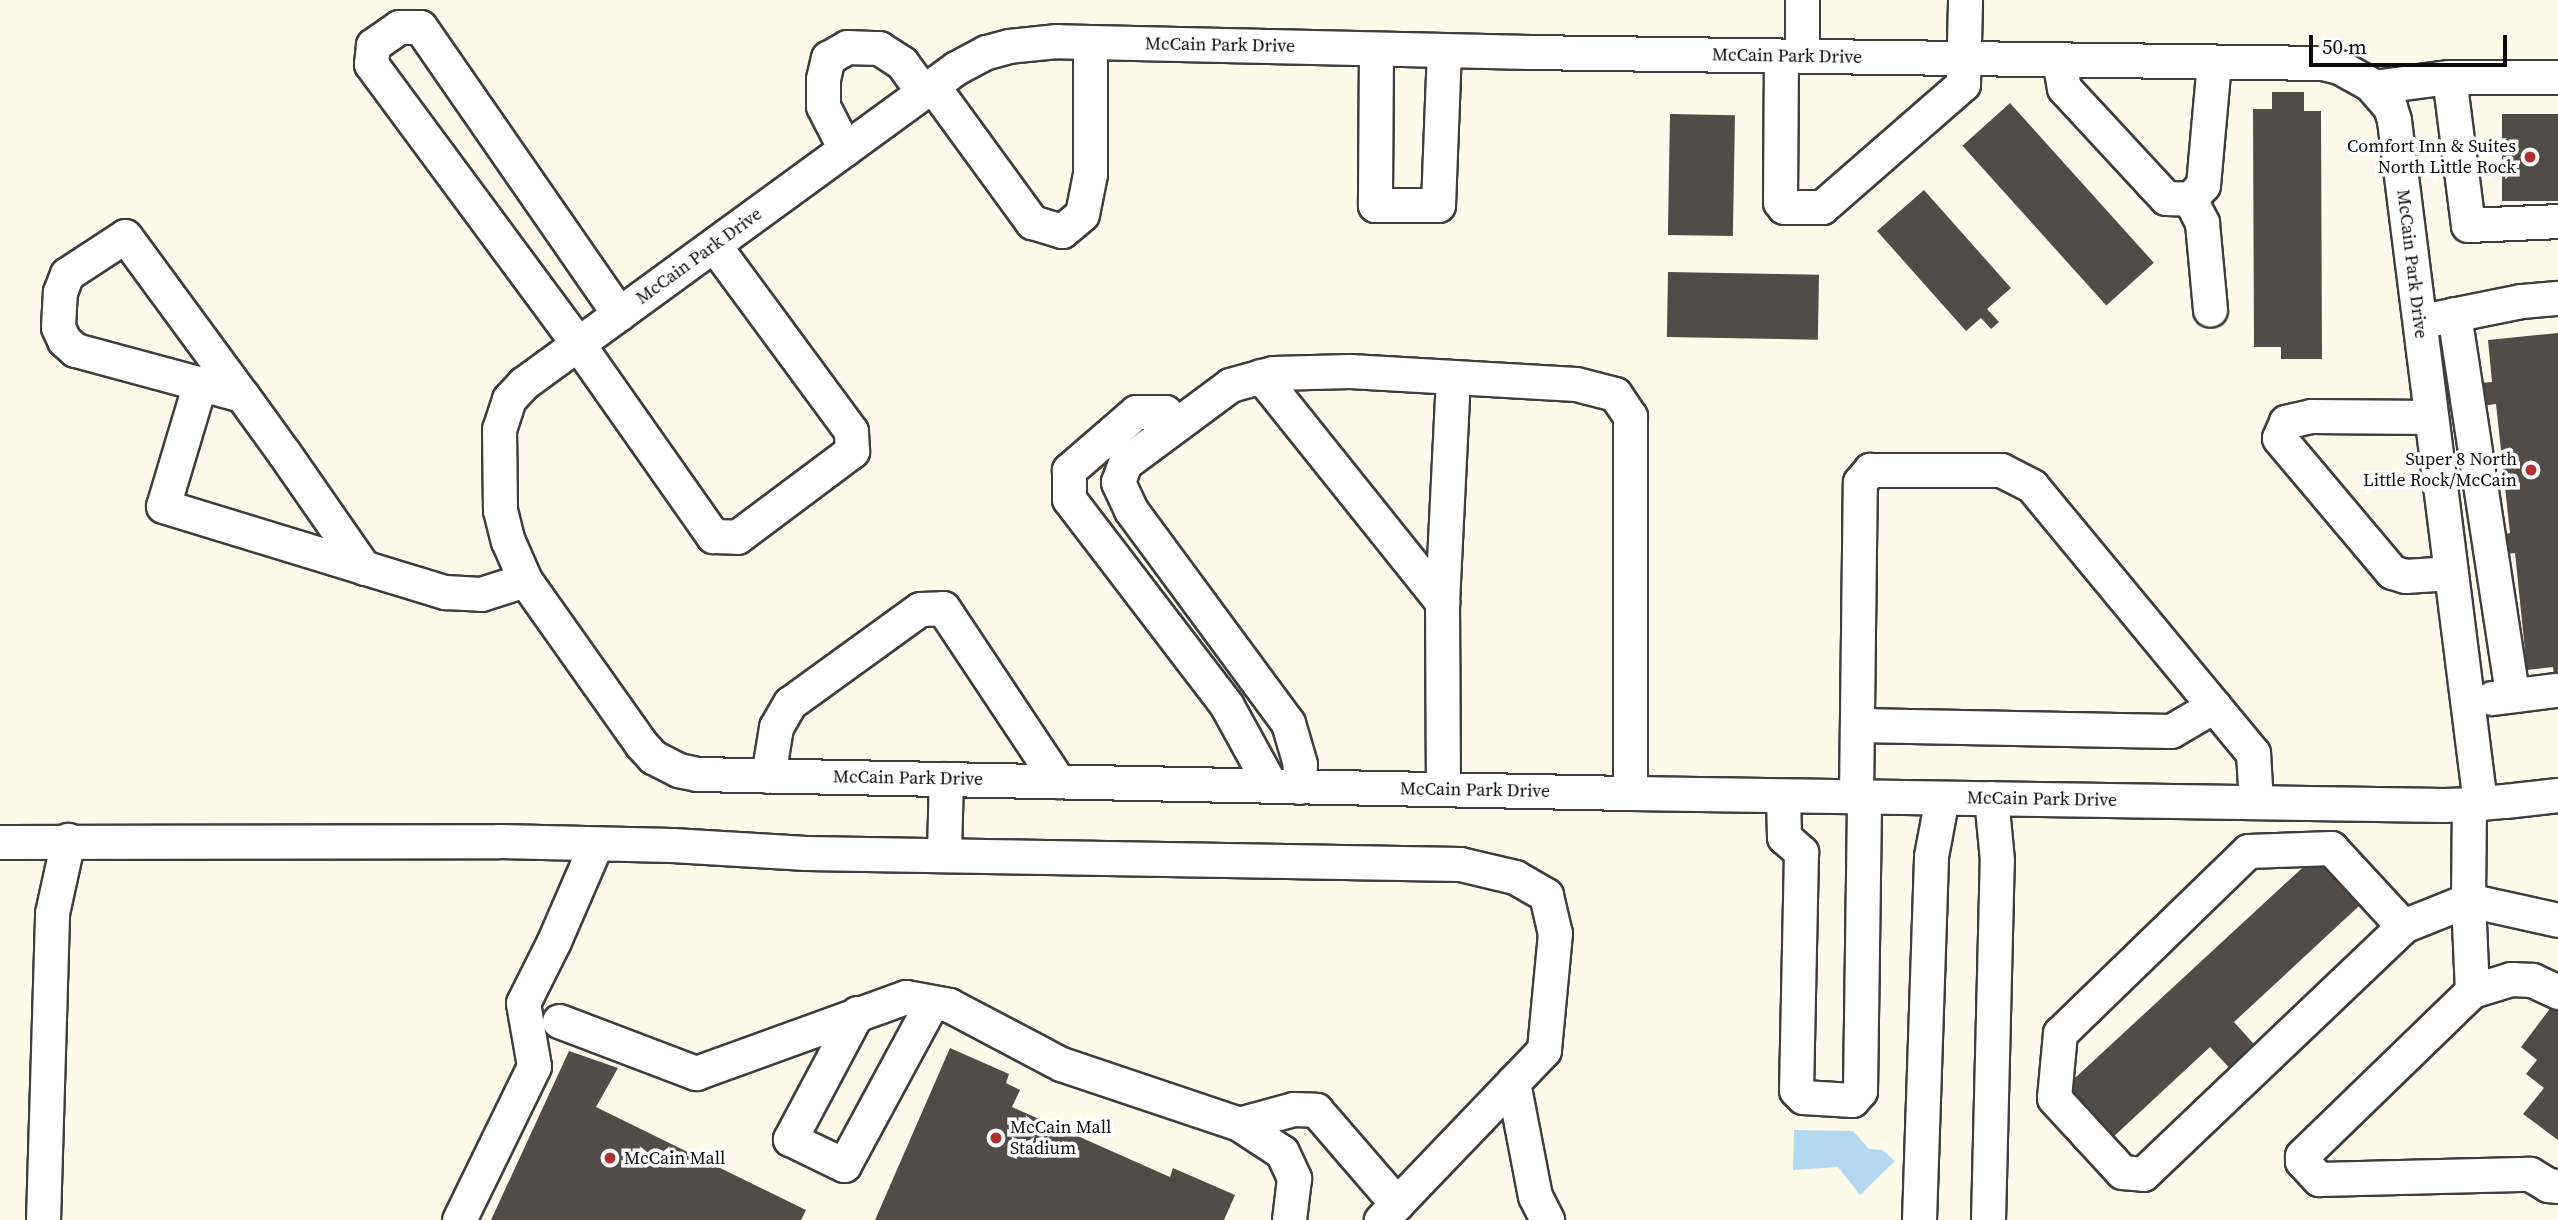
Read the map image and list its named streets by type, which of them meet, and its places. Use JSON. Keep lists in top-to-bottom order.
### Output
{
  "streets": {
    "street": ["McCain Park Drive"]
  },
  "places": [
    "Comfort Inn & Suites North Little Rock",
    "Super 8 North Little Rock/McCain",
    "McCain Mall Stadium",
    "McCain Mall"
  ],
  "scale_bar": "50 m"
}
